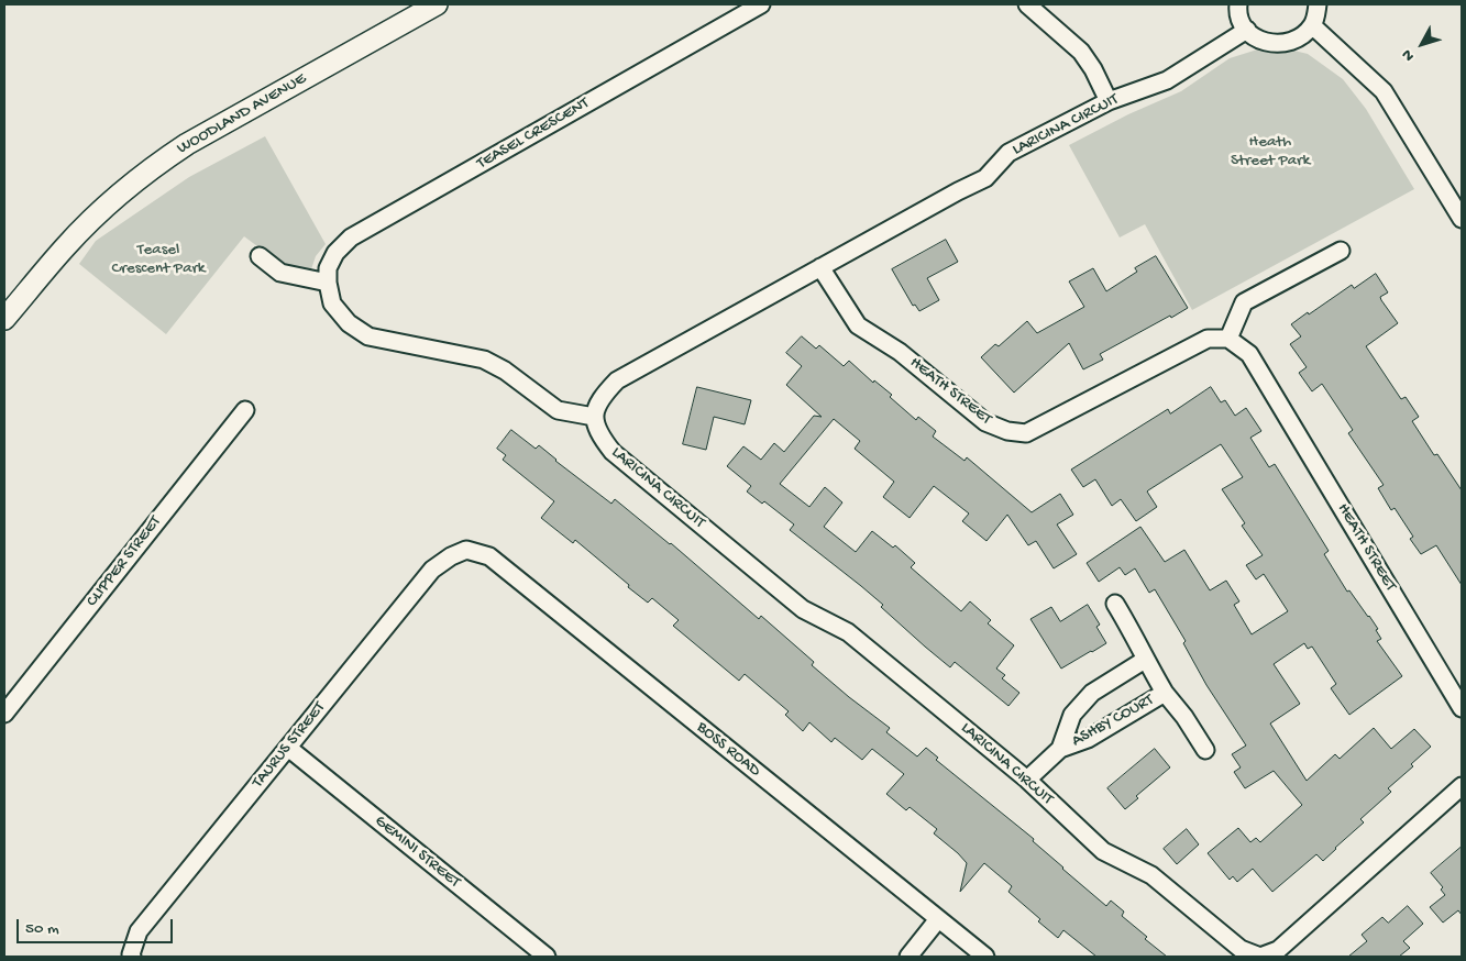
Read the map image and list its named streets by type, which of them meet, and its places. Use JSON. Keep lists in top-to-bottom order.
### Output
{
  "streets": {
    "street": [
      "WOODLAND AVENUE",
      "LARICINA CIRCUIT",
      "TEASEL CRESCENT",
      "HEATH STREET",
      "CLIPPER STREET",
      "ASHBY COURT",
      "TAURUS STREET",
      "BOSS ROAD",
      "GEMINI STREET"
    ]
  },
  "crossings": [
    ["LARICINA CIRCUIT", "HEATH STREET"],
    ["LARICINA CIRCUIT", "ASHBY COURT"],
    ["TAURUS STREET", "BOSS ROAD"],
    ["TAURUS STREET", "GEMINI STREET"]
  ],
  "parks": ["Heath Street Park", "Teasel Crescent Park"],
  "scale_bar": "50 m",
  "north": "bottom left"
}
